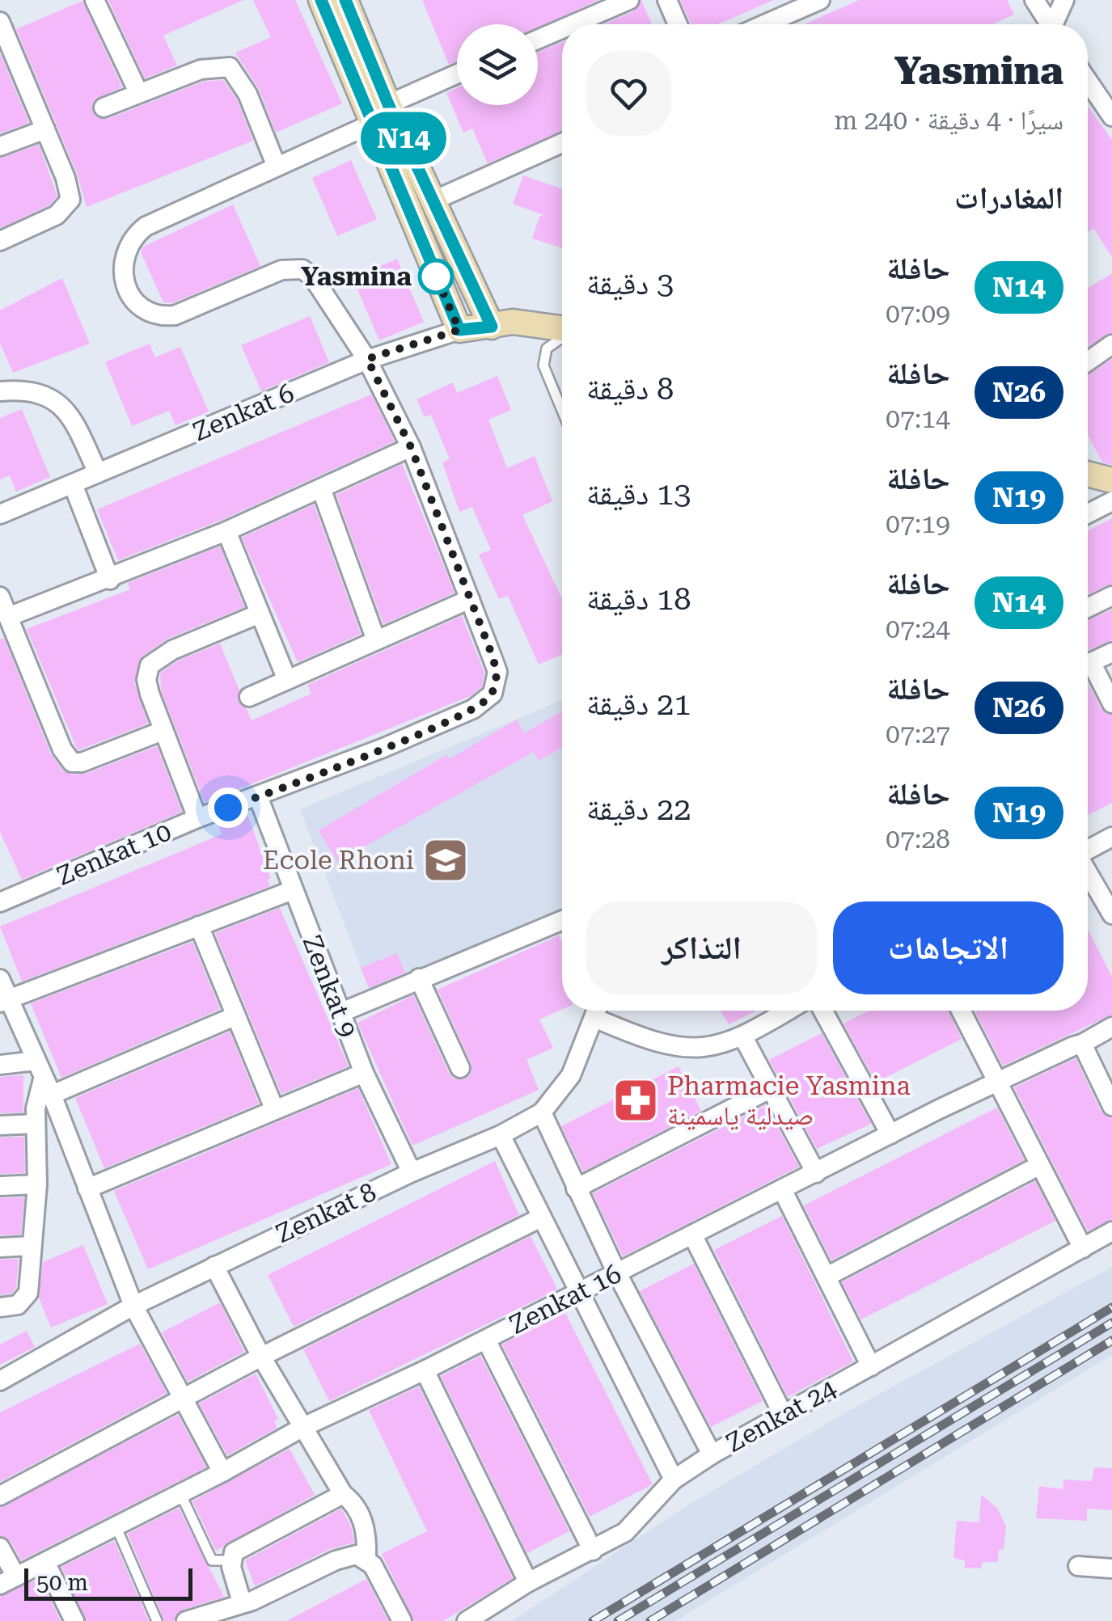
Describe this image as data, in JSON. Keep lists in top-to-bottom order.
{
  "streets": {
    "main road": ["Zenkat 6"],
    "street": [
      "Zenkat 10",
      "Zenkat 9",
      "Zenkat 8",
      "Zenkat 16",
      "Zenkat 24"
    ]
  },
  "crossings": [
    ["Zenkat 6", "Zenkat 10"],
    ["Zenkat 10", "Zenkat 9"],
    ["Zenkat 9", "Zenkat 8"]
  ],
  "places": {
    "other": ["Yasmina"],
    "school or university": ["Ecole Rhoni"],
    "pharmacy": ["Pharmacie Yasmina صيدلية ياسمينة"]
  },
  "lines": ["bus line N14"],
  "scale_bar": "50 m",
  "page": {
    "on_map": "N14",
    "heading": [
      ["Yasmina", "سيرًا · 4 دقيقة · 240 m"],
      "المغادرات"
    ],
    "list": [
      {
        "mark": "N14",
        "name": "حافلة",
        "note": "07:09",
        "value": "3 دقيقة"
      },
      {
        "mark": "N26",
        "name": "حافلة",
        "note": "07:14",
        "value": "8 دقيقة"
      },
      {
        "mark": "N19",
        "name": "حافلة",
        "note": "07:19",
        "value": "13 دقيقة"
      },
      {
        "mark": "N14",
        "name": "حافلة",
        "note": "07:24",
        "value": "18 دقيقة"
      },
      {
        "mark": "N26",
        "name": "حافلة",
        "note": "07:27",
        "value": "21 دقيقة"
      },
      {
        "mark": "N19",
        "name": "حافلة",
        "note": "07:28",
        "value": "22 دقيقة"
      }
    ],
    "buttons": ["الاتجاهات", "التذاكر"],
    "scale": "50 m"
  }
}
